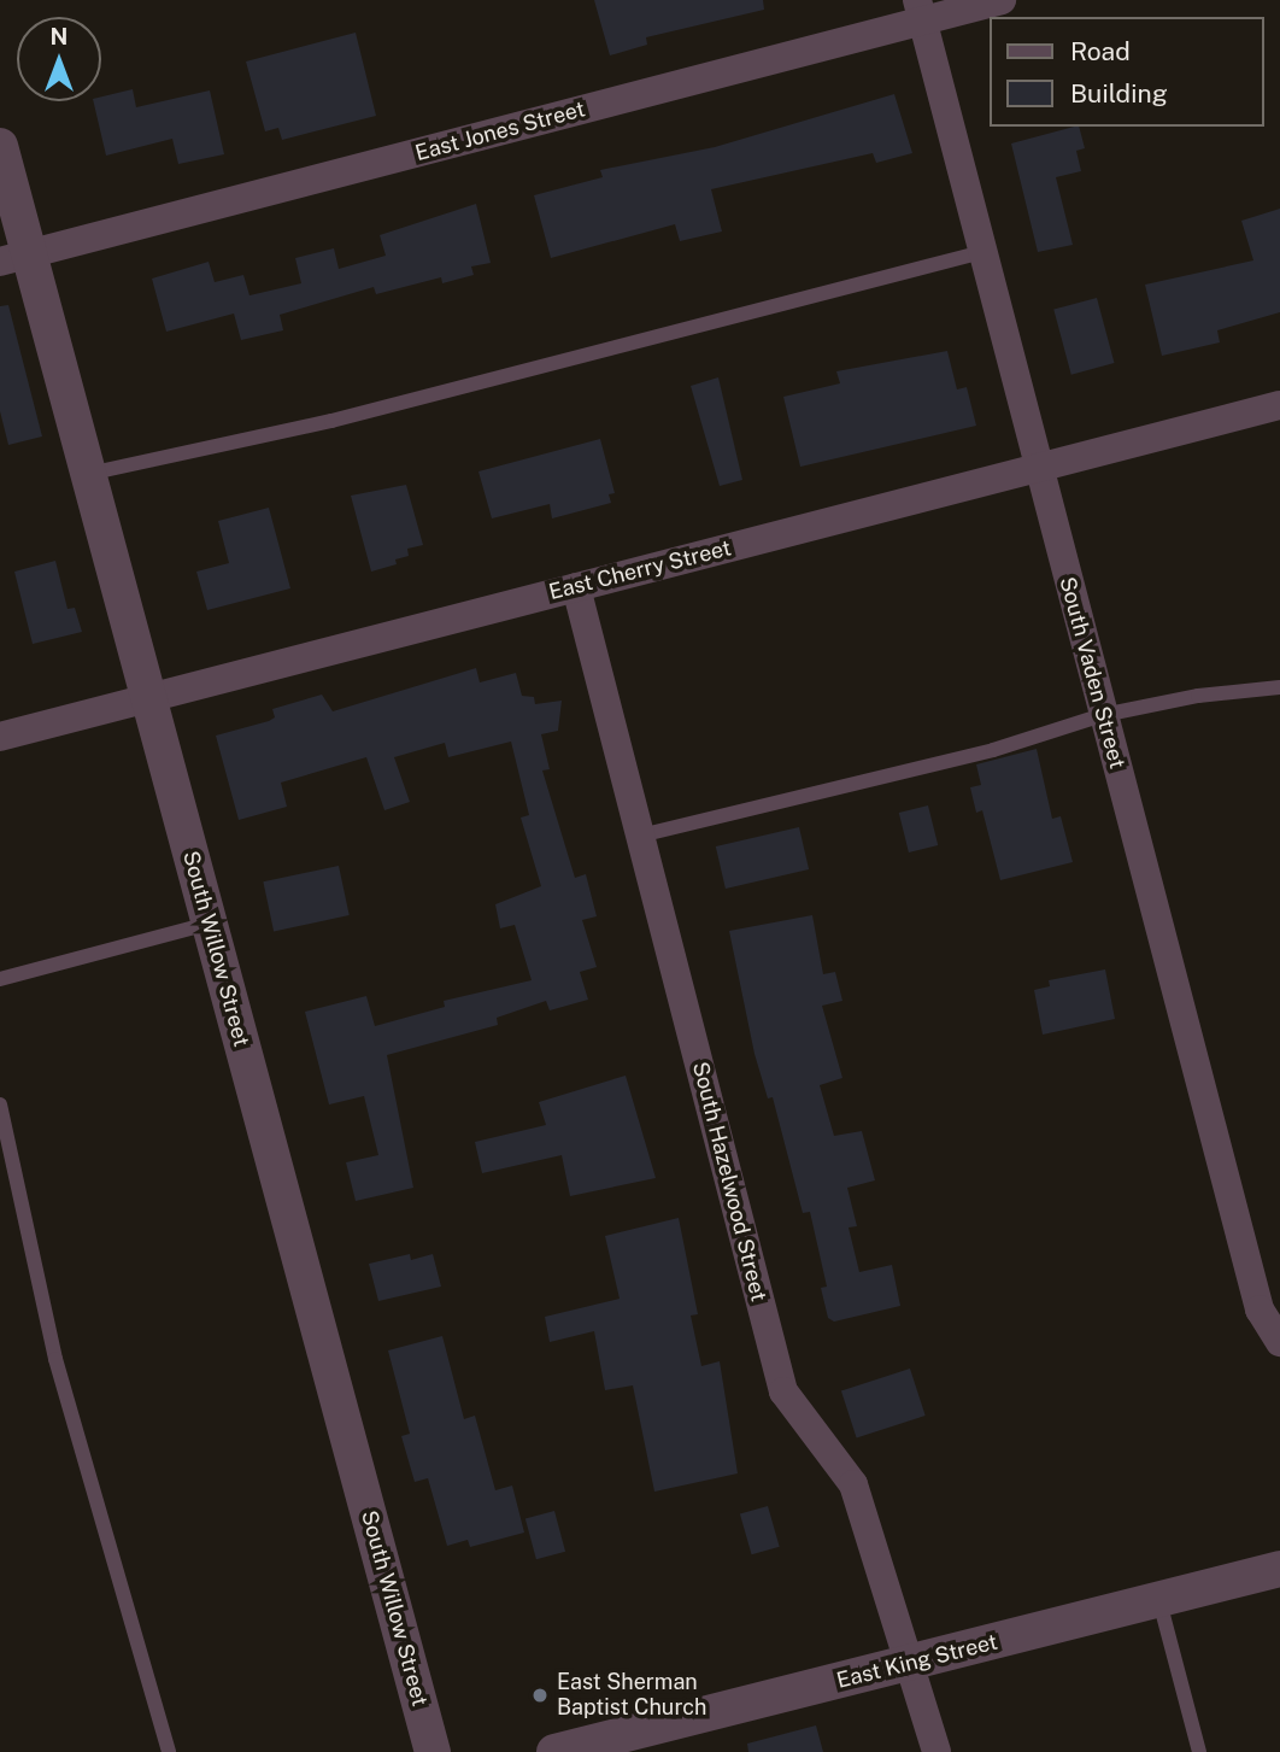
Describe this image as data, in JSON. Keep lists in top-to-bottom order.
{
  "streets": {
    "street": [
      "East Jones Street",
      "East Cherry Street",
      "South Vaden Street",
      "South Willow Street",
      "South Hazelwood Street",
      "East King Street"
    ]
  },
  "crossings": [
    ["East Jones Street", "South Vaden Street"],
    ["East Jones Street", "South Willow Street"],
    ["East Cherry Street", "South Vaden Street"],
    ["East Cherry Street", "South Willow Street"],
    ["East Cherry Street", "South Hazelwood Street"],
    ["South Hazelwood Street", "East King Street"]
  ],
  "places": ["East Sherman Baptist Church"],
  "legend": ["Road", "Building"],
  "north": "top"
}
